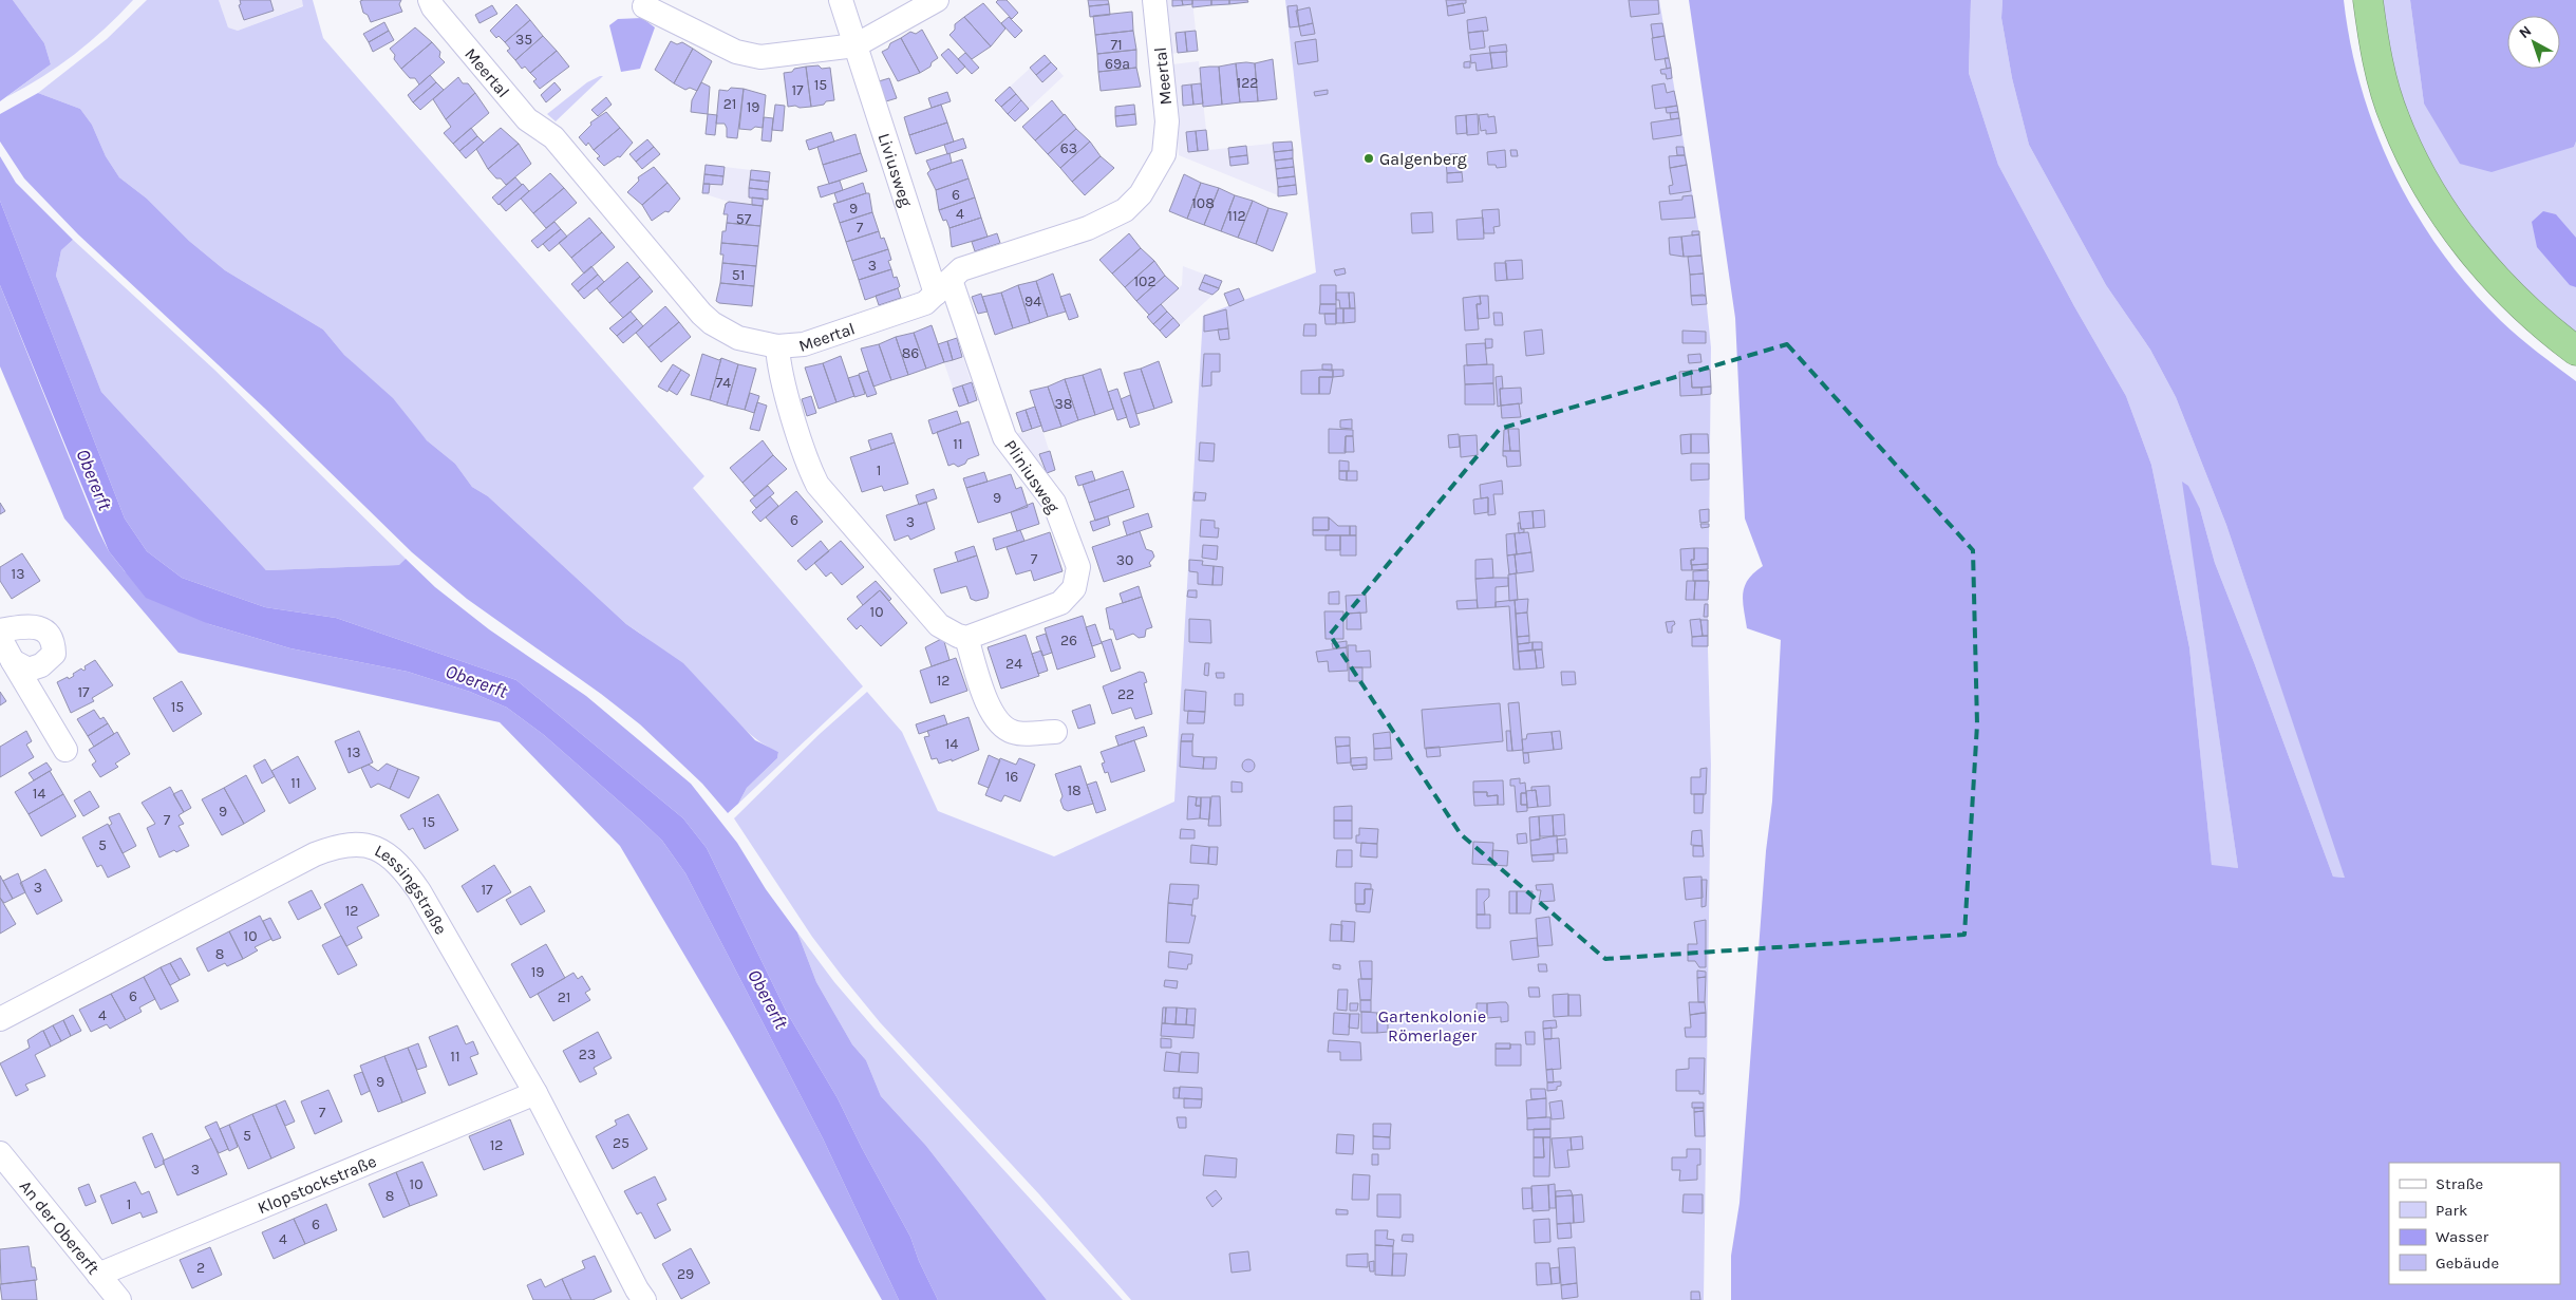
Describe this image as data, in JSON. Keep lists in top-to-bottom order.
{
  "streets": {
    "street": [
      "Meertal",
      "Liviusweg",
      "Pliniusweg",
      "Lessingstraße",
      "Klopstockstraße",
      "An der Obererft"
    ]
  },
  "crossings": [
    ["Meertal", "Liviusweg"],
    ["Meertal", "Pliniusweg"],
    ["Liviusweg", "Pliniusweg"],
    ["Lessingstraße", "Klopstockstraße"],
    ["Klopstockstraße", "An der Obererft"]
  ],
  "water": ["Obererft"],
  "parks": ["Gartenkolonie Römerlager"],
  "places": ["Galgenberg"],
  "house_numbers": [
    "35",
    "71",
    "69a",
    "122",
    "15",
    "17",
    "21",
    "19",
    "63",
    "6",
    "108",
    "9",
    "4",
    "112",
    "57",
    "7",
    "3",
    "51",
    "102",
    "94",
    "86",
    "74",
    "38",
    "11",
    "1",
    "9",
    "6",
    "3",
    "7",
    "30",
    "13",
    "10",
    "26",
    "24",
    "12",
    "17",
    "22",
    "15",
    "14",
    "13",
    "16",
    "11",
    "18",
    "14",
    "9",
    "7",
    "15",
    "5",
    "3",
    "17",
    "12",
    "10",
    "8",
    "19",
    "6",
    "21",
    "4",
    "23",
    "11",
    "9",
    "7",
    "5",
    "25",
    "12",
    "3",
    "10",
    "8",
    "1",
    "6",
    "4",
    "2",
    "29"
  ],
  "legend": [
    "Straße",
    "Park",
    "Wasser",
    "Gebäude"
  ],
  "north": "top left"
}
